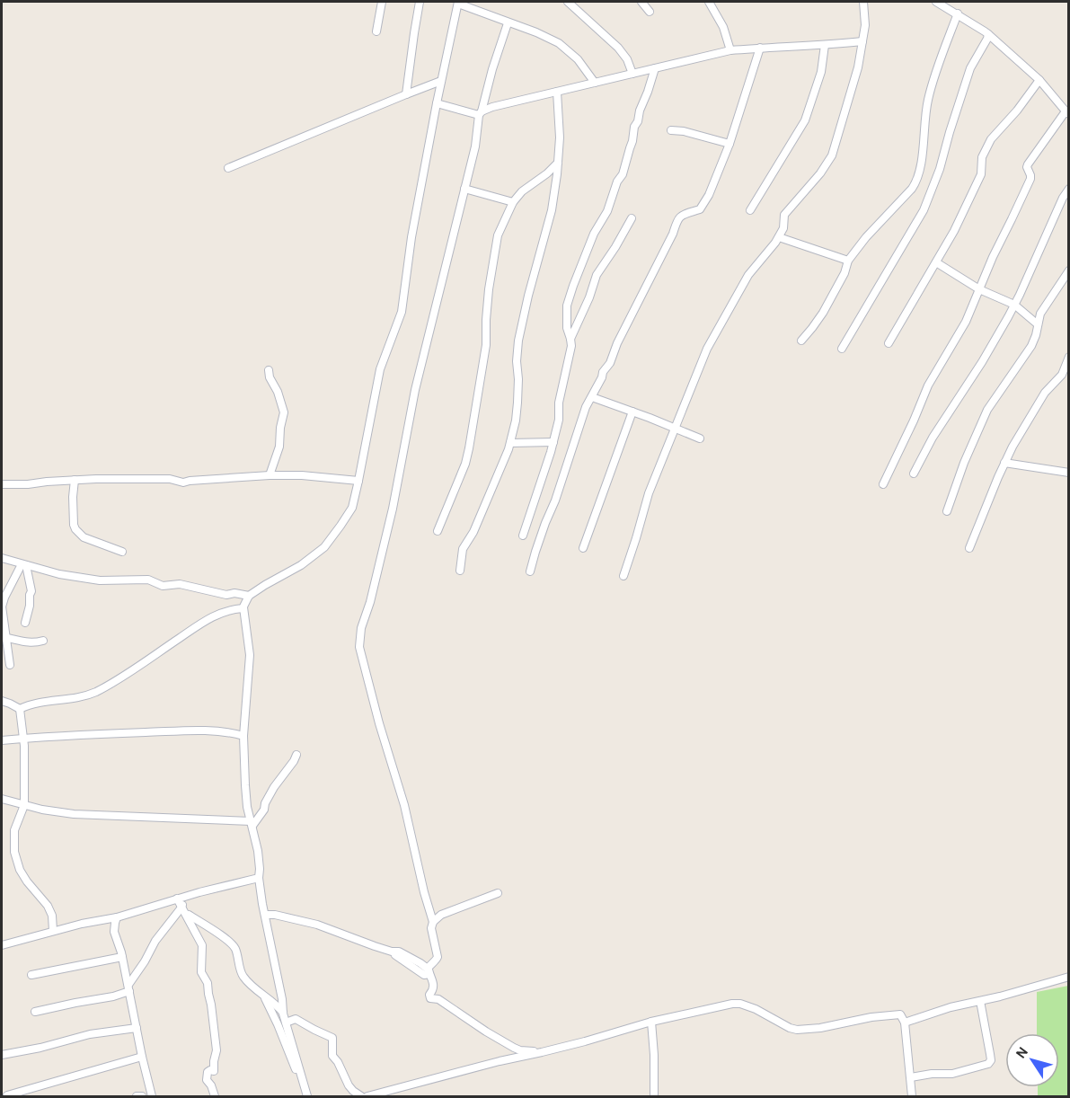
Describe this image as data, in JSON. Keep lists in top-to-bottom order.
{
  "north": "top left"
}
